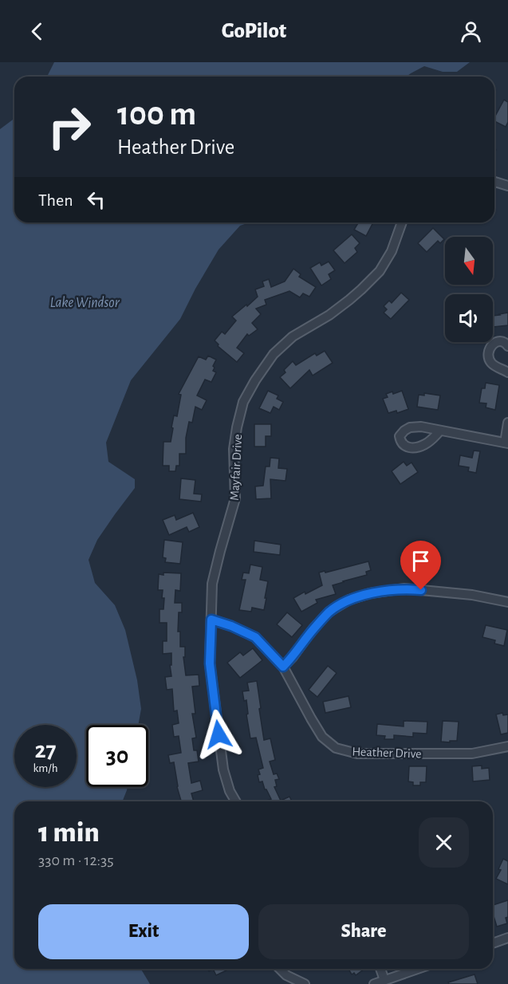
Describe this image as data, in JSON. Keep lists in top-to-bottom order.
{
  "streets": {
    "street": ["Mayfair Drive", "Heather Drive"]
  },
  "crossings": [
    ["Mayfair Drive", "Heather Drive"]
  ],
  "water": ["Lake Windsor"],
  "north": "bottom",
  "page": {
    "header": "GoPilot",
    "turn": ["100 m", "Heather Drive"],
    "then": "Then",
    "speed": "27 km/h",
    "limit": "30",
    "heading": ["1 min", "330 m · 12:35"],
    "buttons": ["Exit", "Share"]
  }
}
